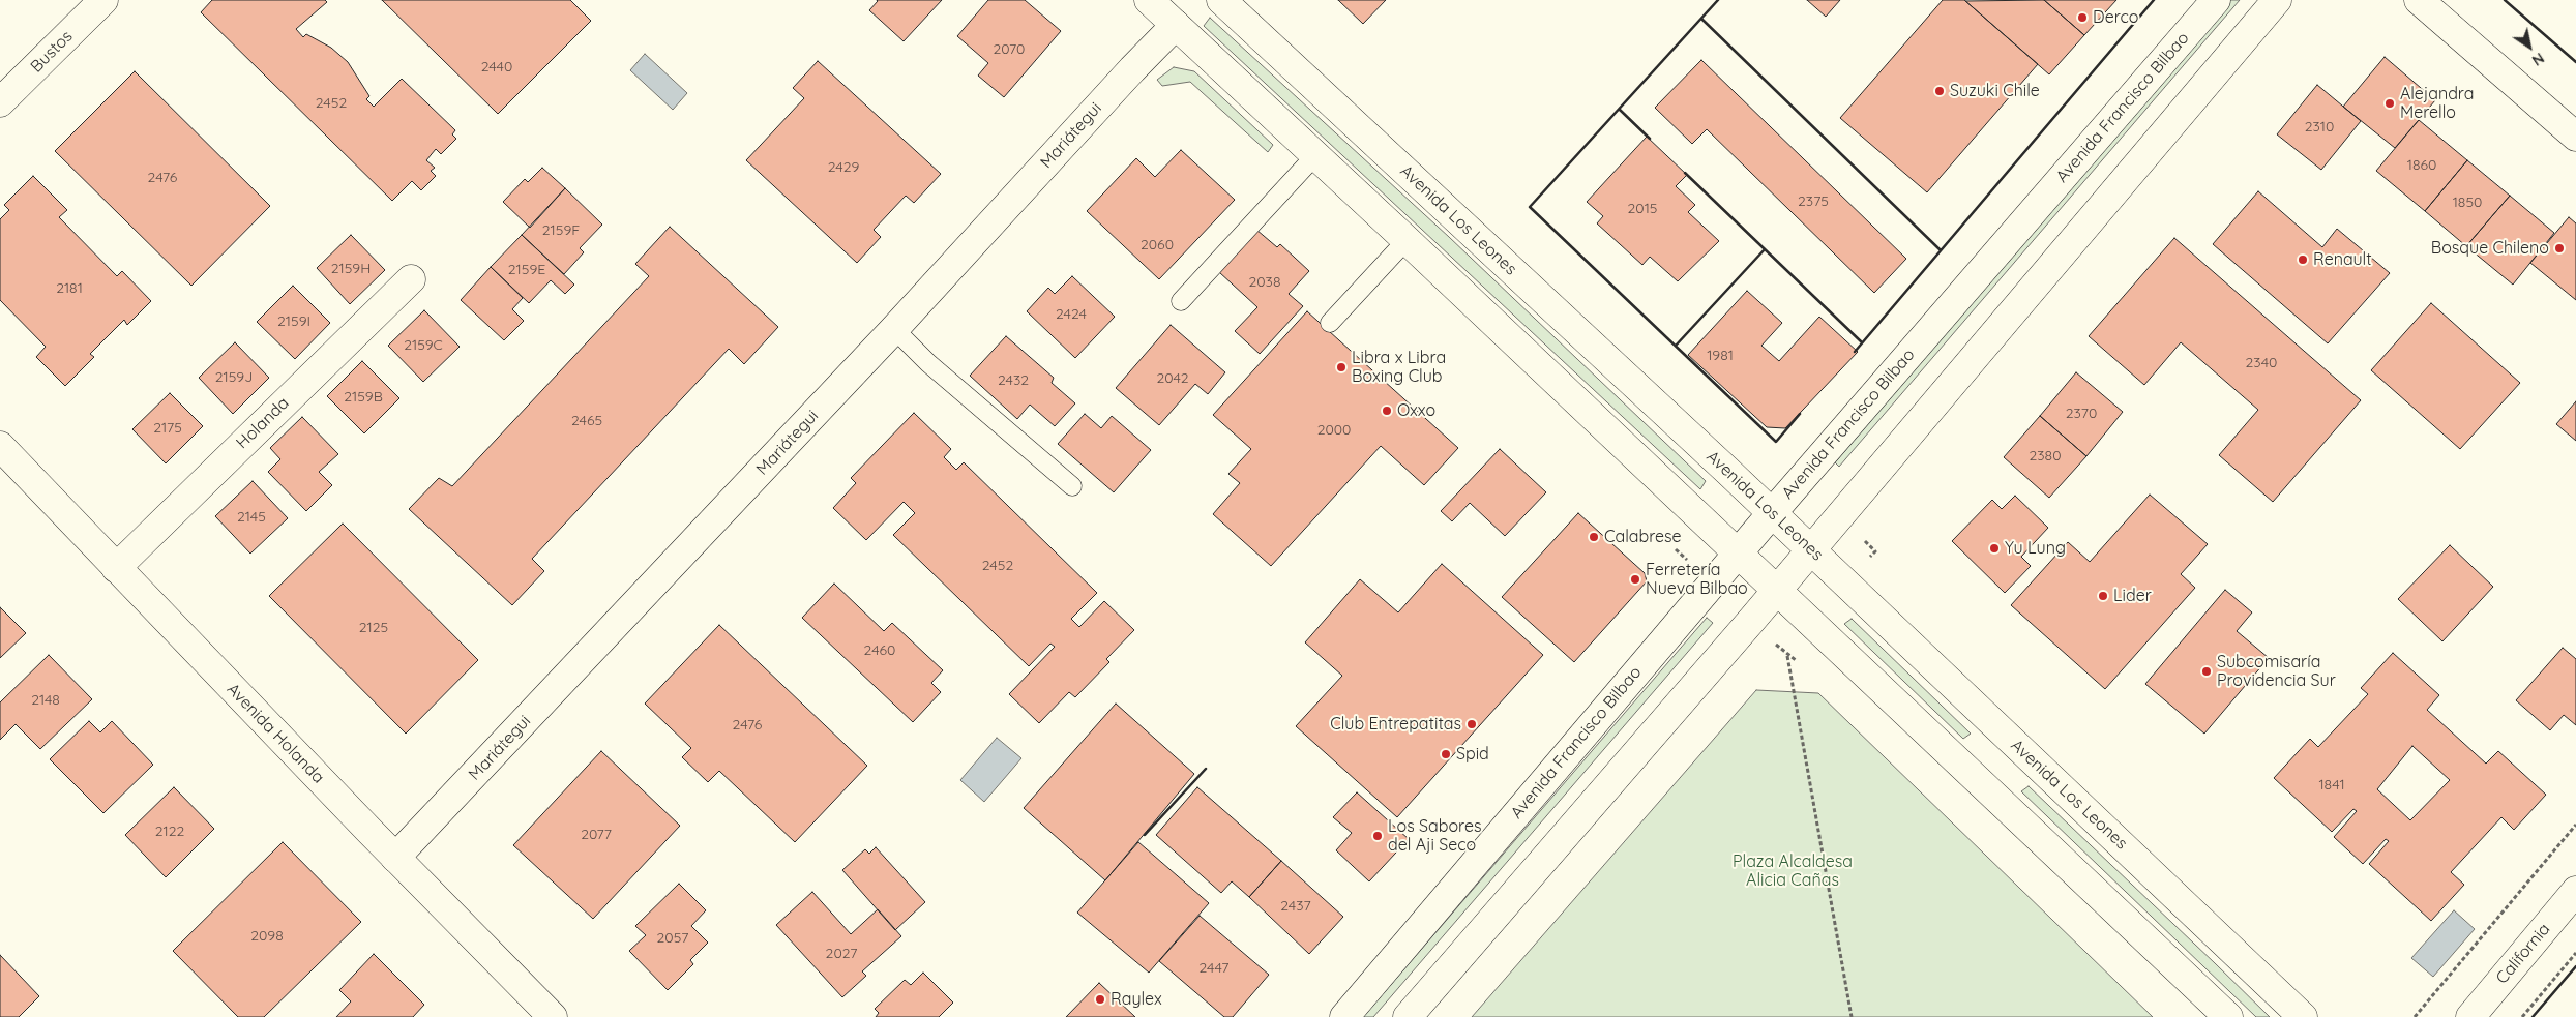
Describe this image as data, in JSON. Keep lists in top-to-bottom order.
{
  "streets": {
    "main road": [
      "Bustos",
      "Avenida Francisco Bilbao",
      "Mariátegui",
      "Avenida Los Leones",
      "Holanda",
      "Avenida Holanda",
      "California"
    ]
  },
  "crossings": [
    ["Avenida Francisco Bilbao", "Avenida Los Leones"],
    ["Mariátegui", "Avenida Holanda"],
    ["Holanda", "Avenida Holanda"]
  ],
  "parks": ["Plaza Alcaldesa Alicia Cañas"],
  "places": [
    "Derco",
    "Suzuki Chile",
    "Alejandra Merello",
    "Bosque Chileno",
    "Renault",
    "Libra x Libra Boxing Club",
    "Oxxo",
    "Calabrese",
    "Yu Lung",
    "Ferretería Nueva Bilbao",
    "Lider",
    "Subcomisaría Providencia Sur",
    "Club Entrepatitas",
    "Spid",
    "Los Sabores del Aji Seco",
    "Raylex"
  ],
  "house_numbers": [
    "2070",
    "2440",
    "2452",
    "2310",
    "1860",
    "2429",
    "2476",
    "2375",
    "1850",
    "2015",
    "2159F",
    "2060",
    "2159H",
    "2159E",
    "2038",
    "2181",
    "2424",
    "2159I",
    "2159C",
    "1981",
    "2340",
    "2159J",
    "2042",
    "2432",
    "2159B",
    "2370",
    "2465",
    "2175",
    "2000",
    "2380",
    "2145",
    "2452",
    "2125",
    "2460",
    "2148",
    "2476",
    "1841",
    "2122",
    "2077",
    "2437",
    "2098",
    "2057",
    "2027",
    "2447"
  ],
  "north": "bottom right"
}
